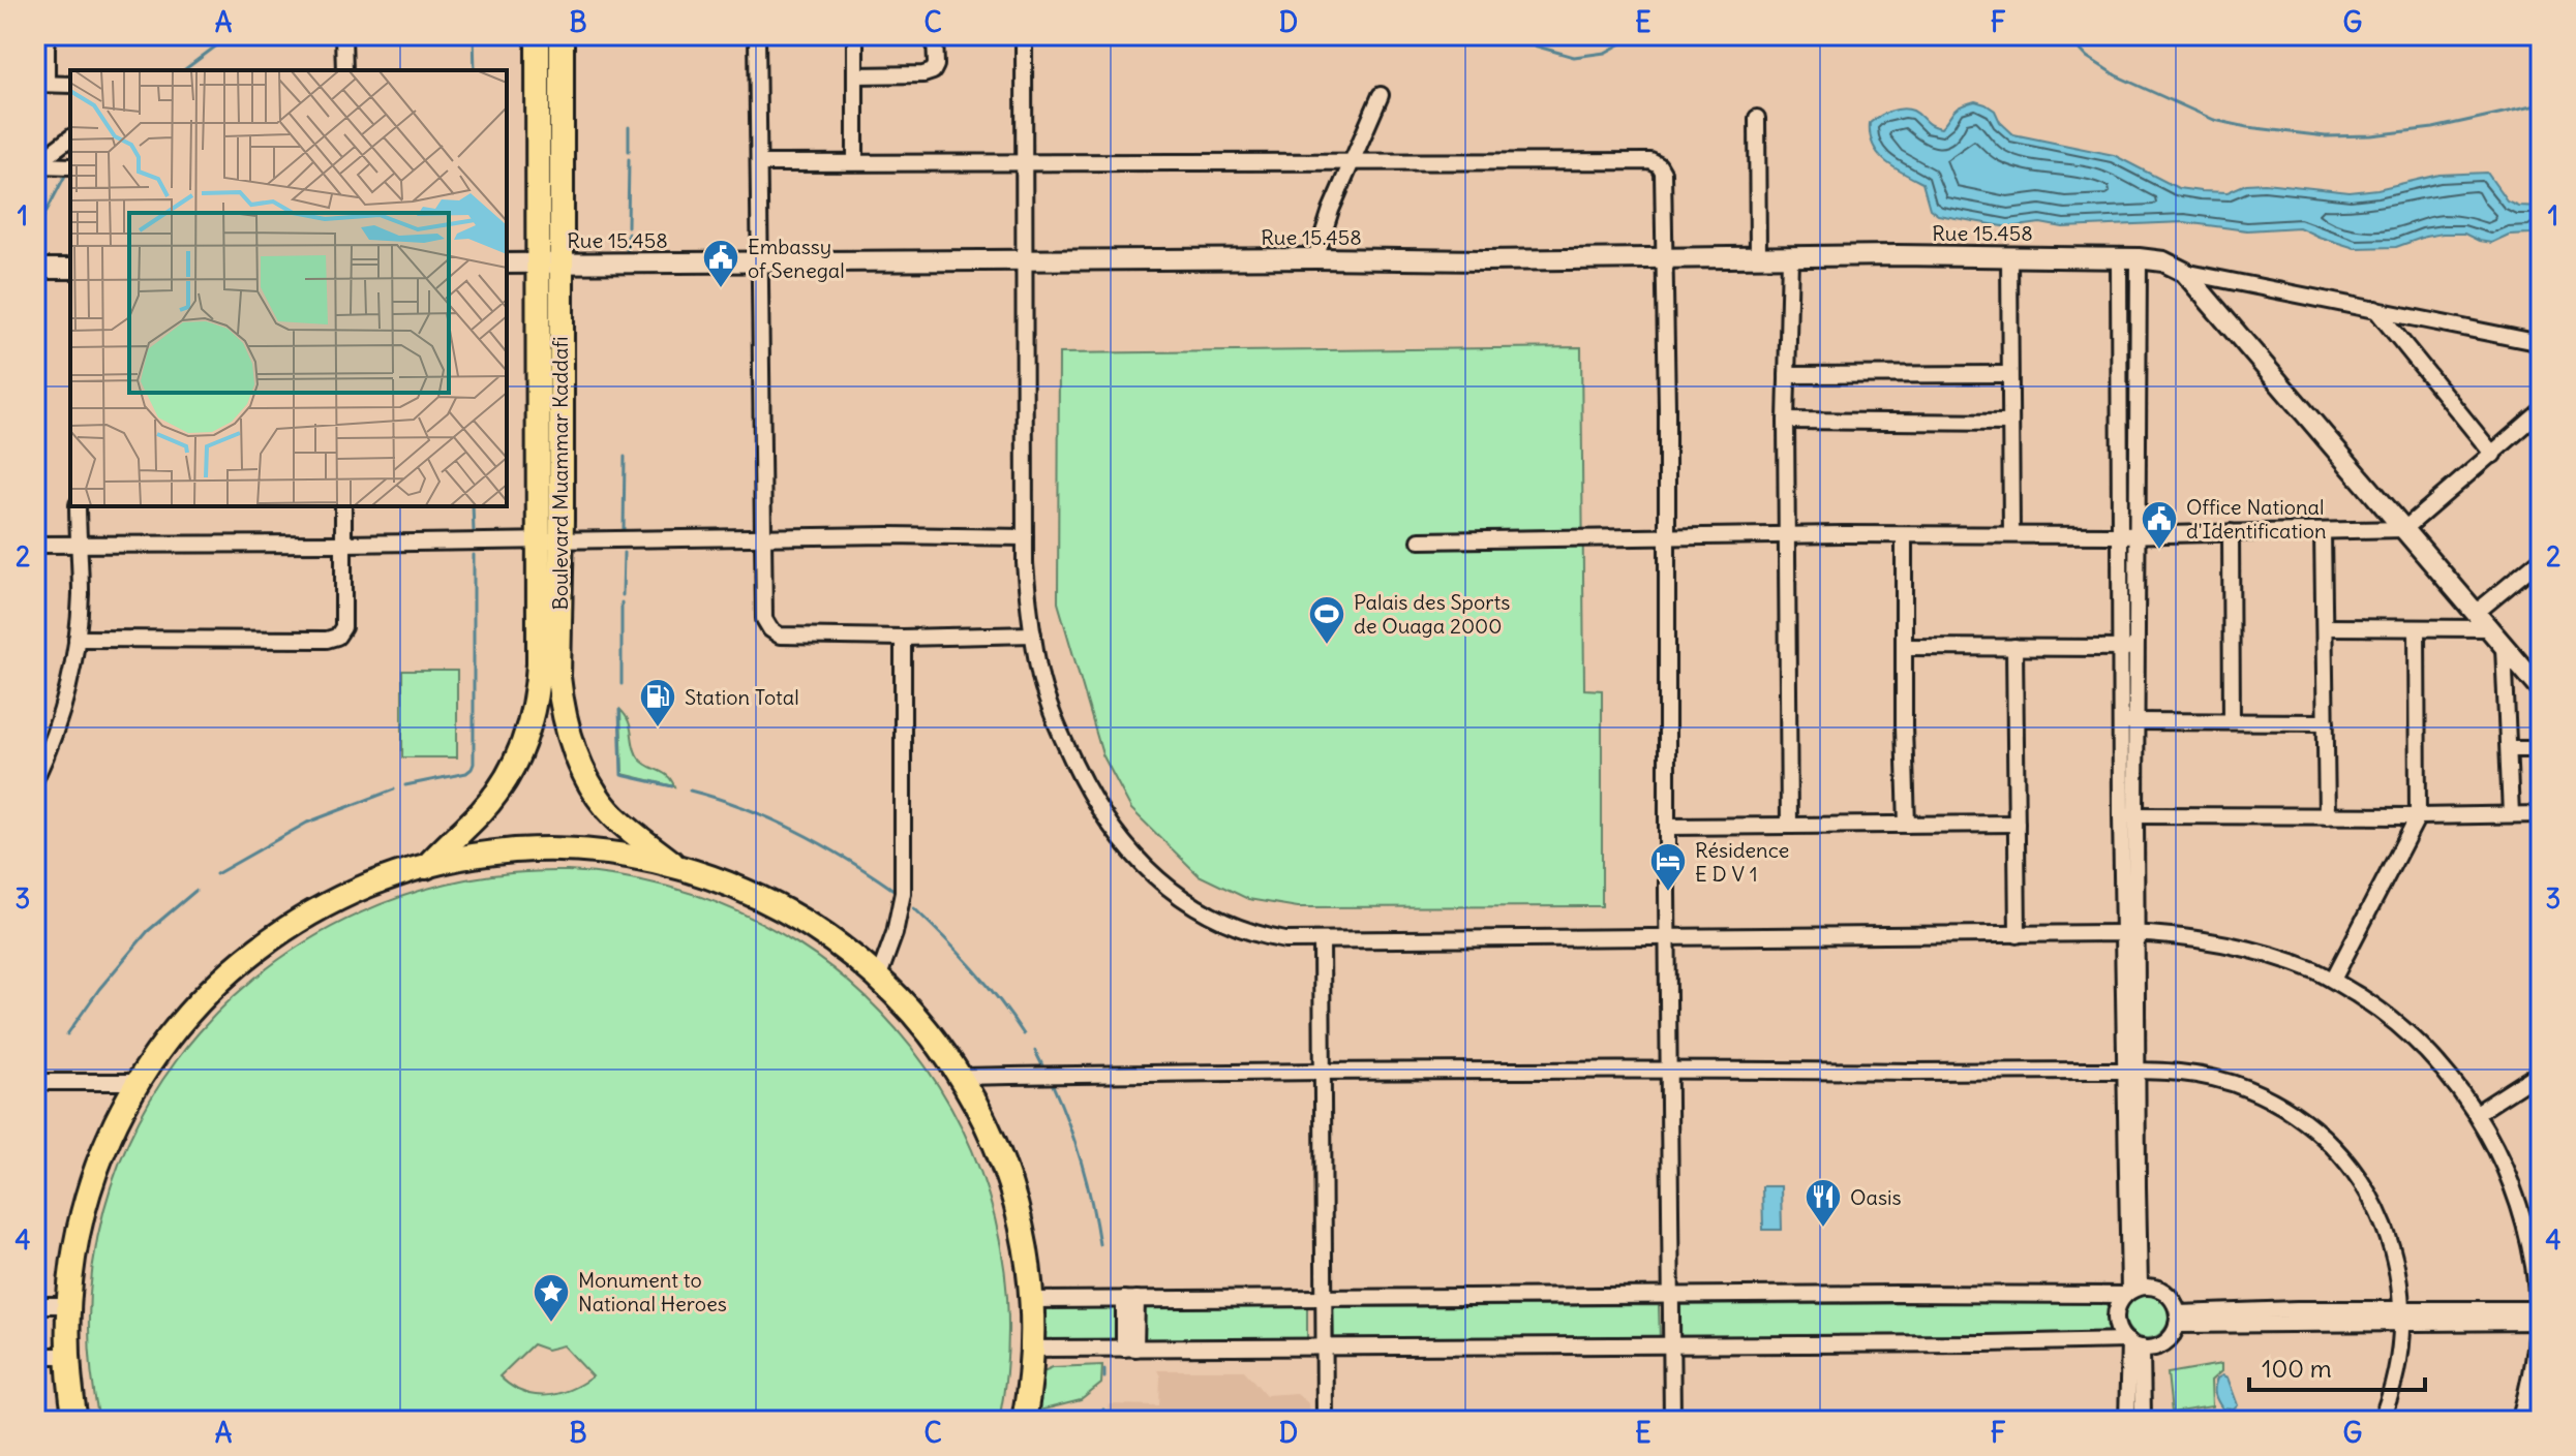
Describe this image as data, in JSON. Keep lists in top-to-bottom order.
{
  "streets": {
    "main road": ["Rue 15.458", "Boulevard Muammar Kaddafi"]
  },
  "crossings": [
    ["Rue 15.458", "Boulevard Muammar Kaddafi"]
  ],
  "places": {
    "public building": ["Embassy of Senegal", "Office National d'Identification"],
    "sports": ["Palais des Sports de Ouaga 2000"],
    "fuel station": ["Station Total"],
    "hotel": ["Résidence E D V 1"],
    "restaurant": ["Oasis"],
    "place": ["Monument to National Heroes"]
  },
  "scale_bar": "100 m",
  "grid": {
    "columns": [
      "A",
      "B",
      "C",
      "D",
      "E",
      "F",
      "G"
    ],
    "rows": [
      "1",
      "2",
      "3",
      "4"
    ]
  }
}
